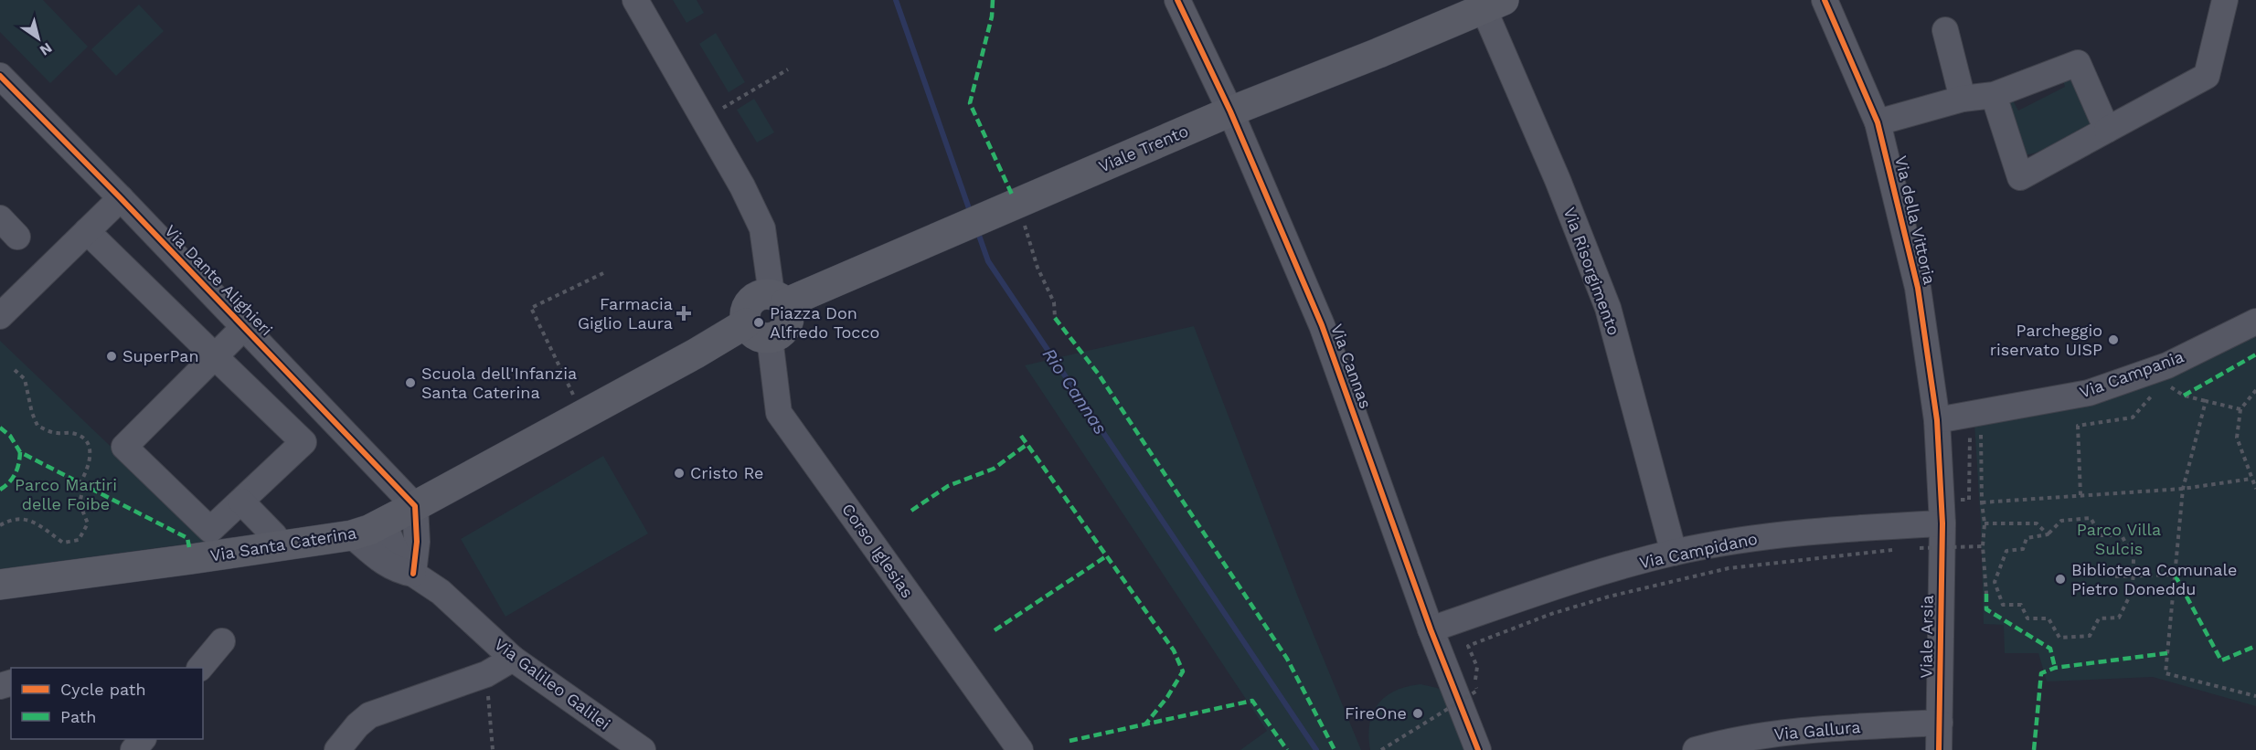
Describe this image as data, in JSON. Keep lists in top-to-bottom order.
{
  "streets": {
    "main road": ["Viale Trento", "Via Santa Caterina"],
    "street": [
      "Via della Vittoria",
      "Via Risorgimento",
      "Via Dante Alighieri",
      "Via Cannas",
      "Via Campania",
      "Corso Iglesias",
      "Via Campidano",
      "Viale Arsia",
      "Via Galileo Galilei",
      "Via Gallura"
    ]
  },
  "crossings": [
    ["Viale Trento", "Via Risorgimento"],
    ["Viale Trento", "Via Cannas"],
    ["Via della Vittoria", "Via Campania"],
    ["Via della Vittoria", "Via Campidano"],
    ["Via della Vittoria", "Viale Arsia"],
    ["Via Risorgimento", "Via Campidano"],
    ["Via Dante Alighieri", "Via Santa Caterina"],
    ["Via Cannas", "Via Campidano"],
    ["Via Santa Caterina", "Corso Iglesias"],
    ["Via Santa Caterina", "Via Galileo Galilei"],
    ["Via Campidano", "Viale Arsia"],
    ["Viale Arsia", "Via Gallura"]
  ],
  "water": ["Rio Cannas"],
  "parks": ["Parco Martiri delle Foibe", "Parco Villa Sulcis"],
  "places": {
    "health": ["Farmacia Giglio Laura"],
    "other": [
      "Piazza Don Alfredo Tocco",
      "Parcheggio riservato UISP",
      "SuperPan",
      "Scuola dell'Infanzia Santa Caterina",
      "Cristo Re",
      "Biblioteca Comunale Pietro Doneddu",
      "FireOne"
    ]
  },
  "legend": ["Cycle path", "Path"],
  "north": "bottom right"
}
